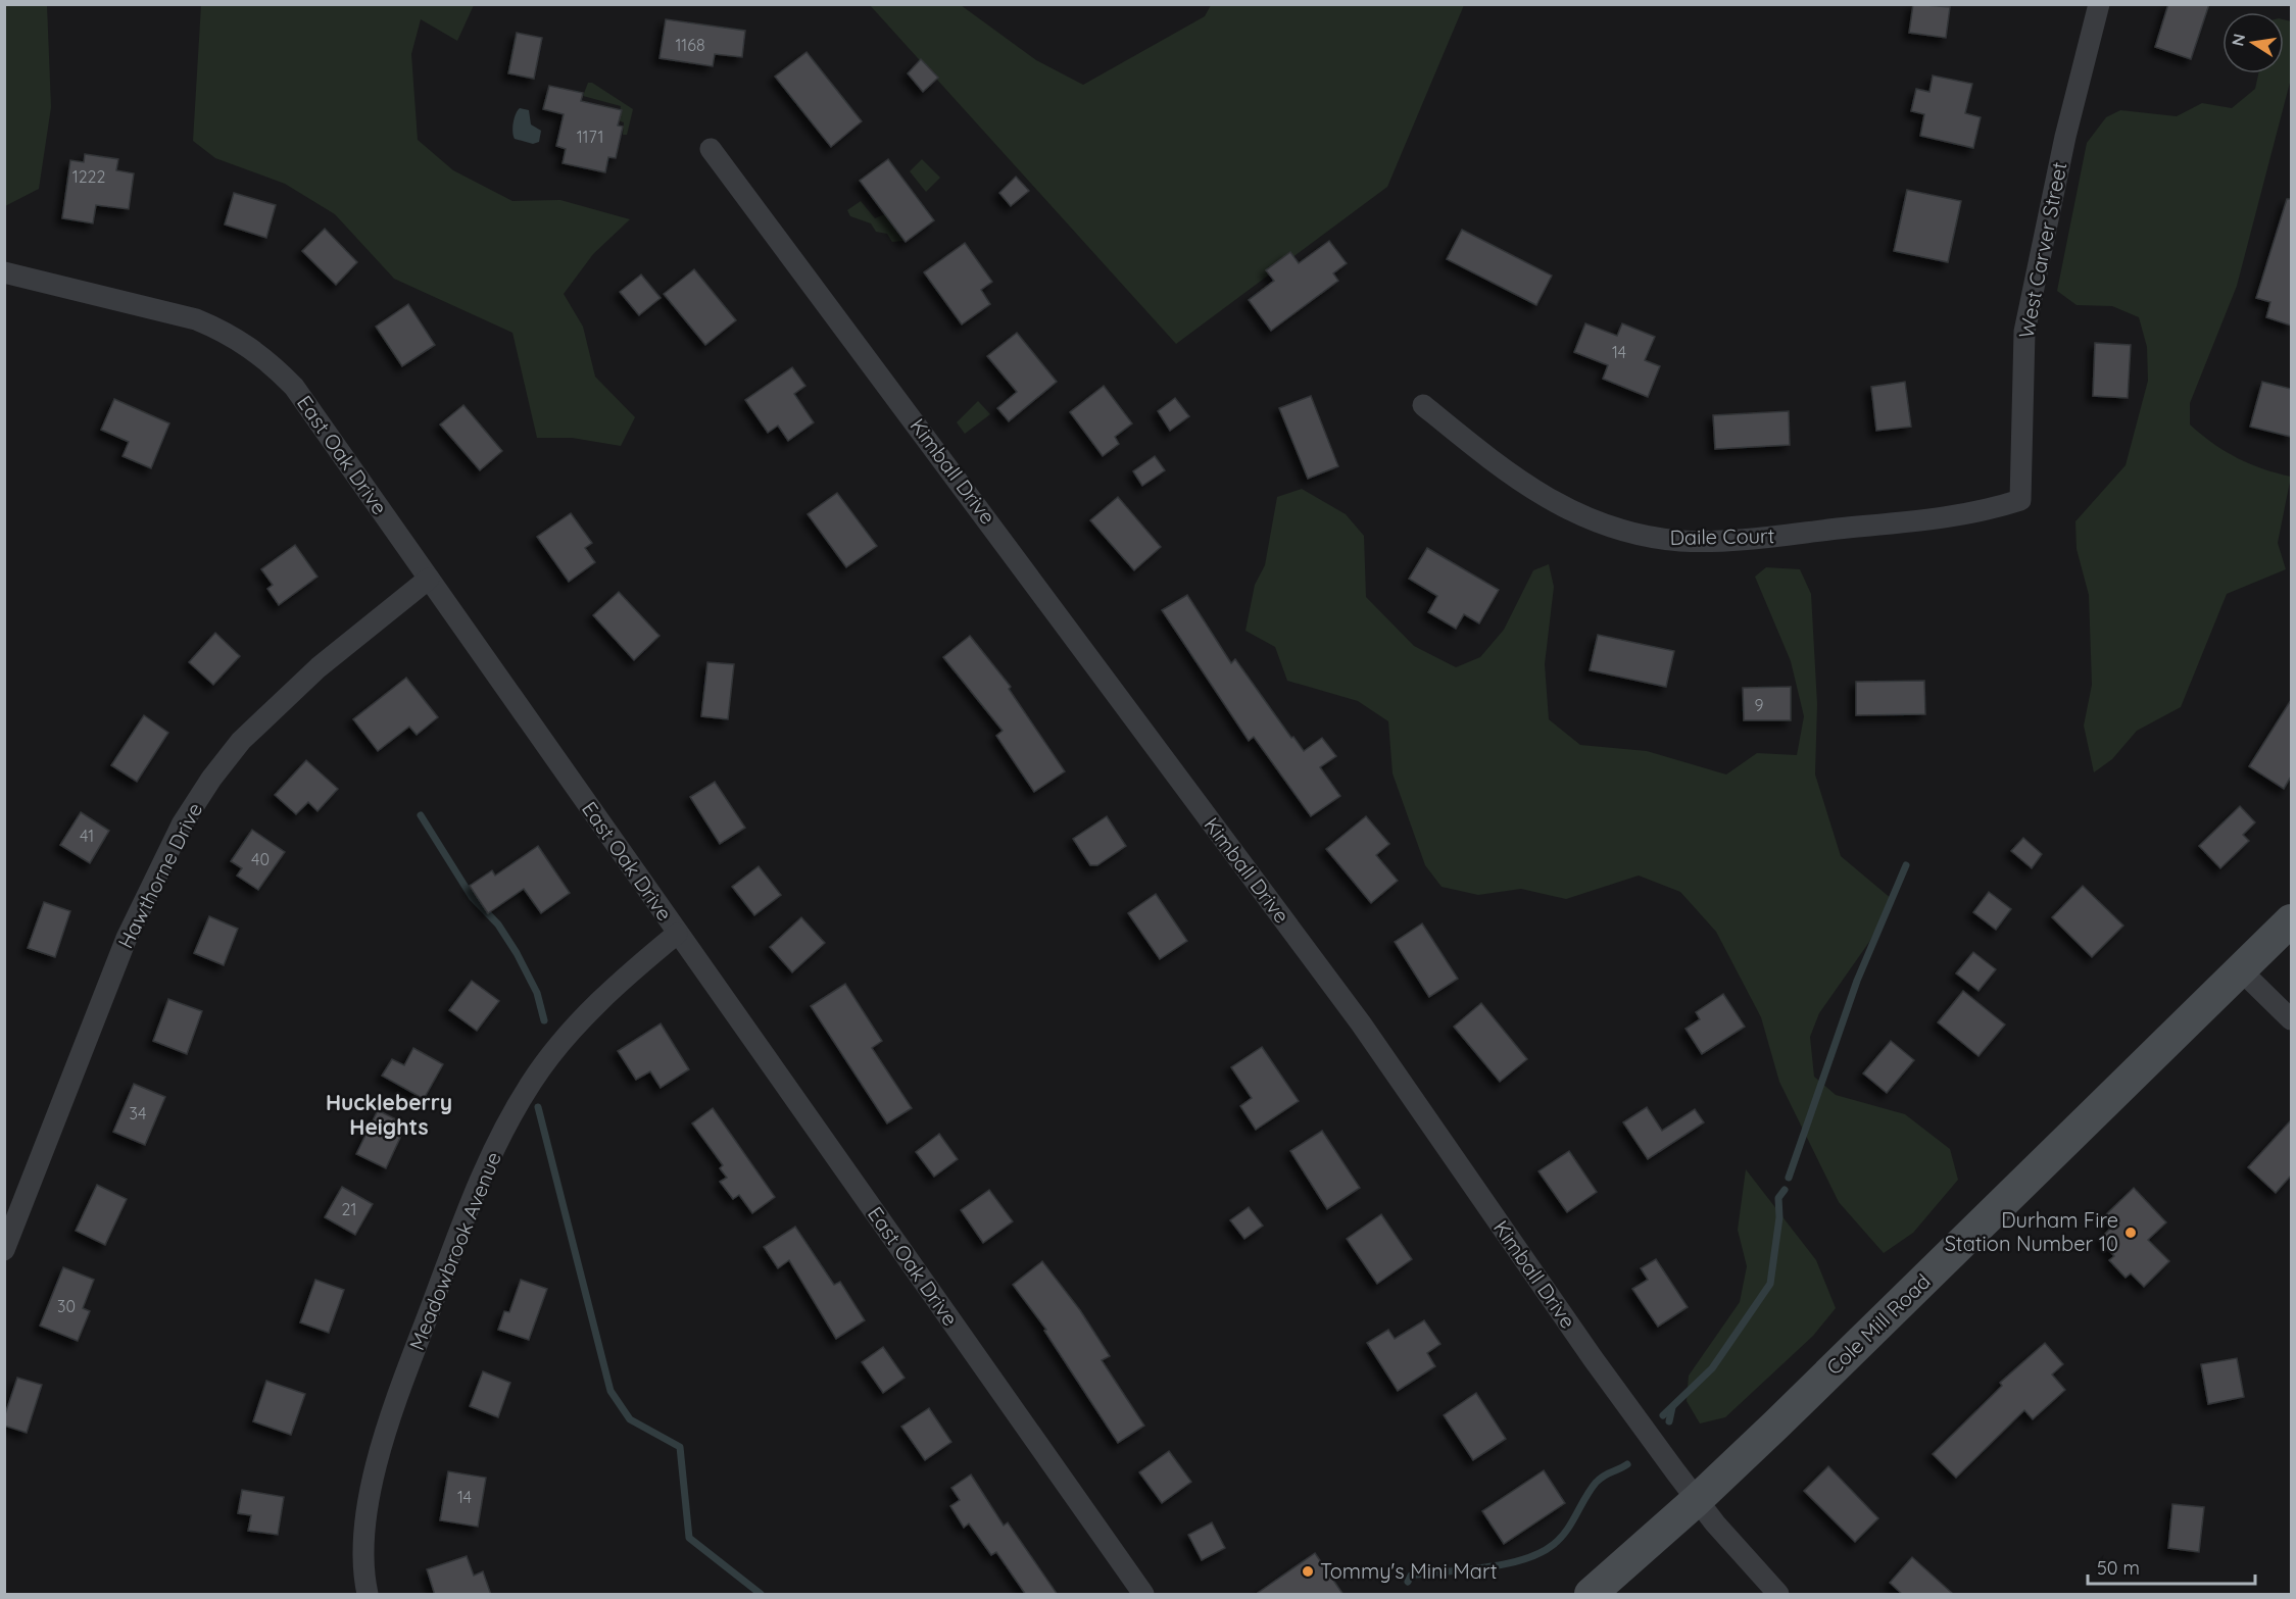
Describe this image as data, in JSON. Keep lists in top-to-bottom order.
{
  "streets": {
    "street": [
      "West Carver Street",
      "East Oak Drive",
      "Kimball Drive",
      "Daile Court",
      "Hawthorne Drive",
      "Meadowbrook Avenue",
      "Cole Mill Road"
    ]
  },
  "crossings": [
    ["West Carver Street", "Daile Court"],
    ["East Oak Drive", "Hawthorne Drive"],
    ["East Oak Drive", "Meadowbrook Avenue"],
    ["Kimball Drive", "Cole Mill Road"]
  ],
  "districts": ["Huckleberry Heights"],
  "places": ["Durham Fire Station Number 10", "Tommy's Mini Mart"],
  "house_numbers": [
    "1168",
    "1171",
    "1222",
    "14",
    "9",
    "41",
    "40",
    "34",
    "21",
    "30",
    "14"
  ],
  "scale_bar": "50 m",
  "north": "left"
}
